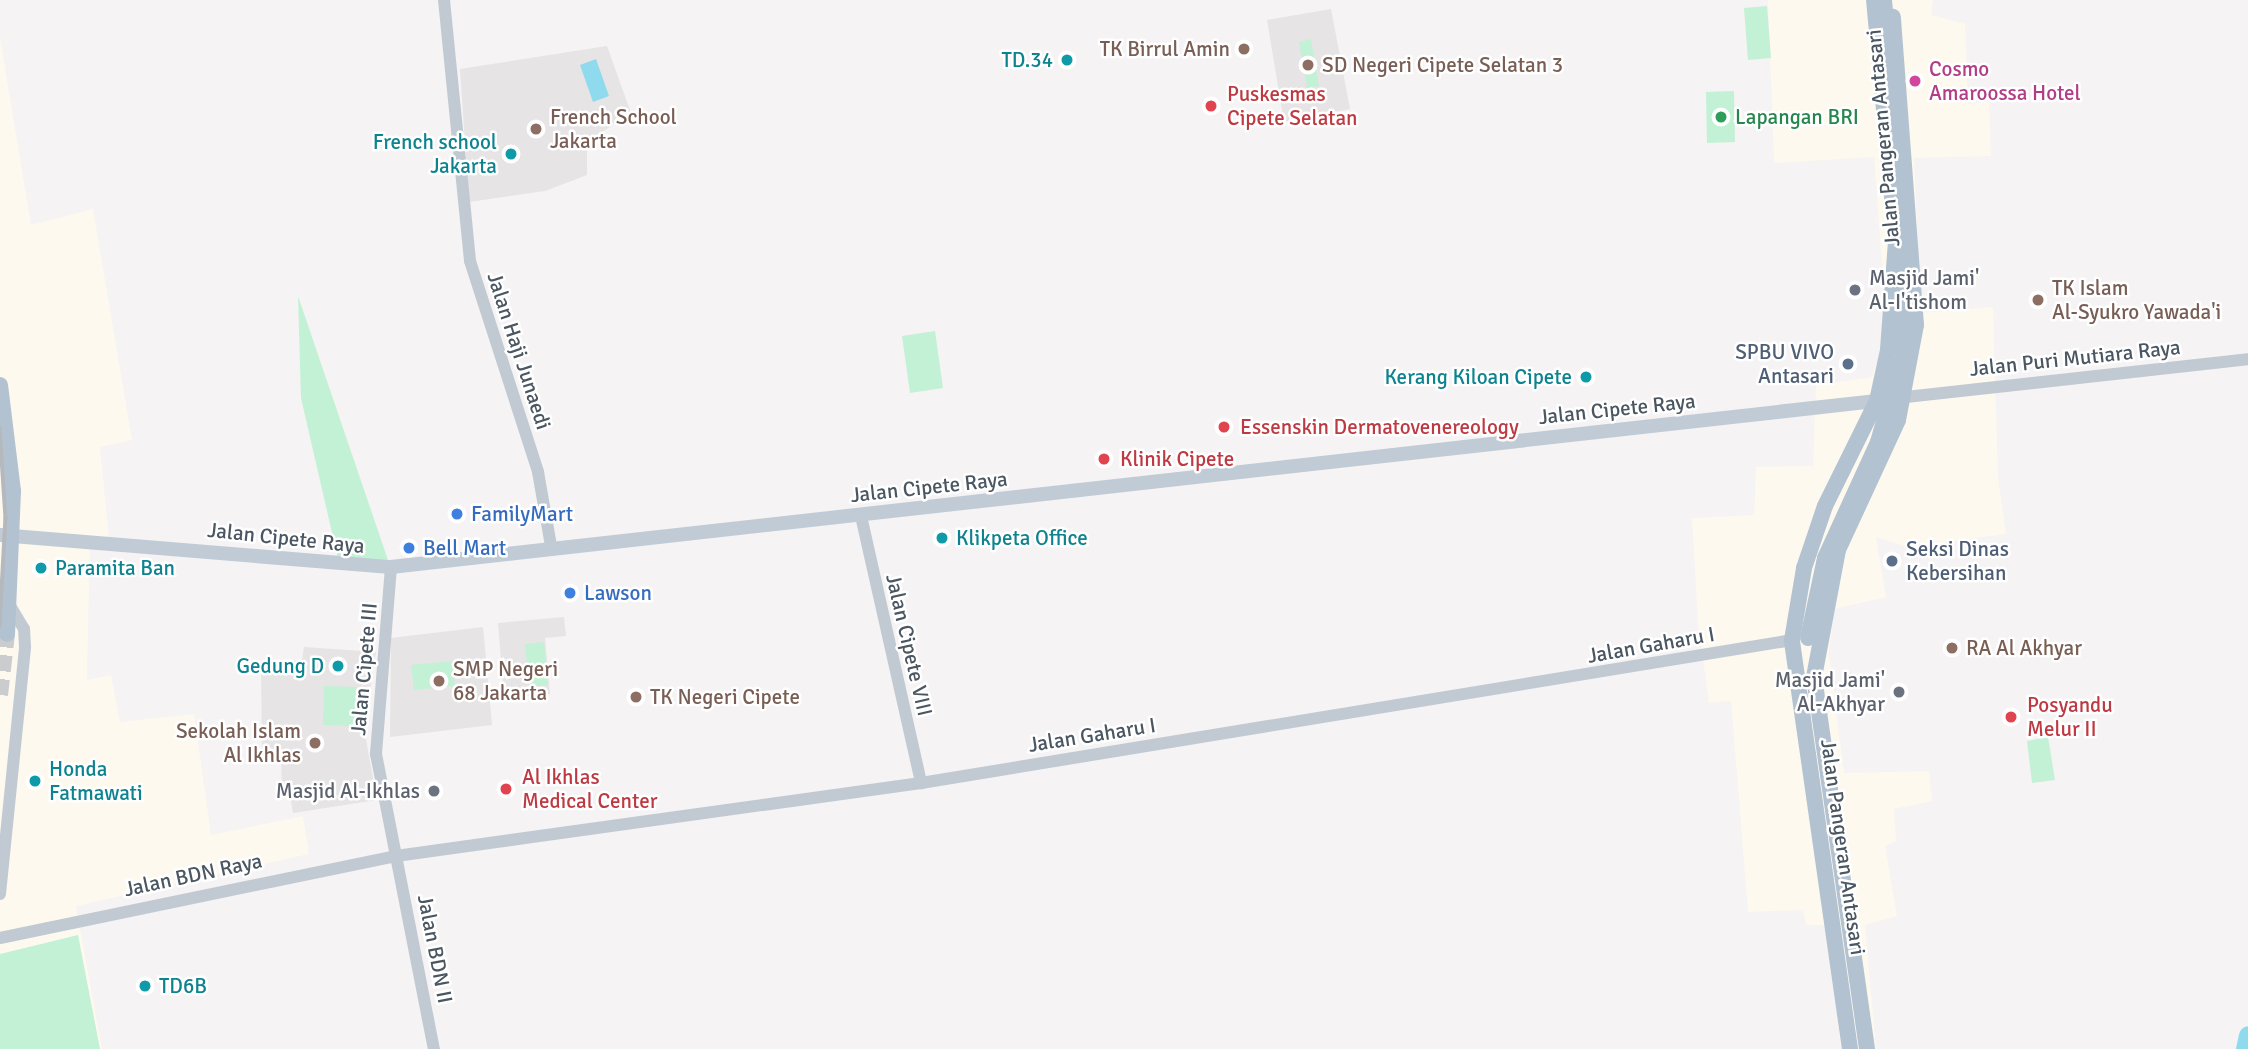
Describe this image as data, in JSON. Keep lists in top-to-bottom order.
{
  "streets": {
    "main road": ["Jalan Pangeran Antasari", "Jalan Cipete Raya"],
    "street": [
      "Jalan Haji Junaedi",
      "Jalan Puri Mutiara Raya",
      "Jalan Cipete VIII",
      "Jalan Gaharu I",
      "Jalan Cipete III",
      "Jalan BDN Raya",
      "Jalan BDN II"
    ]
  },
  "crossings": [
    ["Jalan Pangeran Antasari", "Jalan Puri Mutiara Raya"],
    ["Jalan Pangeran Antasari", "Jalan Cipete Raya"],
    ["Jalan Pangeran Antasari", "Jalan Gaharu I"],
    ["Jalan Haji Junaedi", "Jalan Cipete Raya"],
    ["Jalan Puri Mutiara Raya", "Jalan Cipete Raya"],
    ["Jalan Cipete Raya", "Jalan Cipete VIII"],
    ["Jalan Cipete Raya", "Jalan Cipete III"],
    ["Jalan Cipete VIII", "Jalan Gaharu I"],
    ["Jalan Gaharu I", "Jalan Cipete III"],
    ["Jalan Gaharu I", "Jalan BDN Raya"],
    ["Jalan Gaharu I", "Jalan BDN II"],
    ["Jalan Cipete III", "Jalan BDN Raya"],
    ["Jalan Cipete III", "Jalan BDN II"],
    ["Jalan BDN Raya", "Jalan BDN II"]
  ],
  "places": [
    "TK Birrul Amin",
    "TD.34",
    "SD Negeri Cipete Selatan 3",
    "Cosmo Amaroossa Hotel",
    "Puskesmas Cipete Selatan",
    "Lapangan BRI",
    "French School Jakarta",
    "French school Jakarta",
    "Masjid Jami' Al-I'tishom",
    "TK Islam Al-Syukro Yawada'i",
    "SPBU VIVO Antasari",
    "Kerang Kiloan Cipete",
    "Essenskin Dermatovenereology",
    "Klinik Cipete",
    "FamilyMart",
    "Klikpeta Office",
    "Bell Mart",
    "Seksi Dinas Kebersihan",
    "Paramita Ban",
    "Lawson",
    "RA Al Akhyar",
    "Gedung D",
    "SMP Negeri 68 Jakarta",
    "Masjid Jami' Al-Akhyar",
    "TK Negeri Cipete",
    "Posyandu Melur II",
    "Sekolah Islam Al Ikhlas",
    "Honda Fatmawati",
    "Al Ikhlas Medical Center",
    "Masjid Al-Ikhlas",
    "TD6B"
  ]
}
